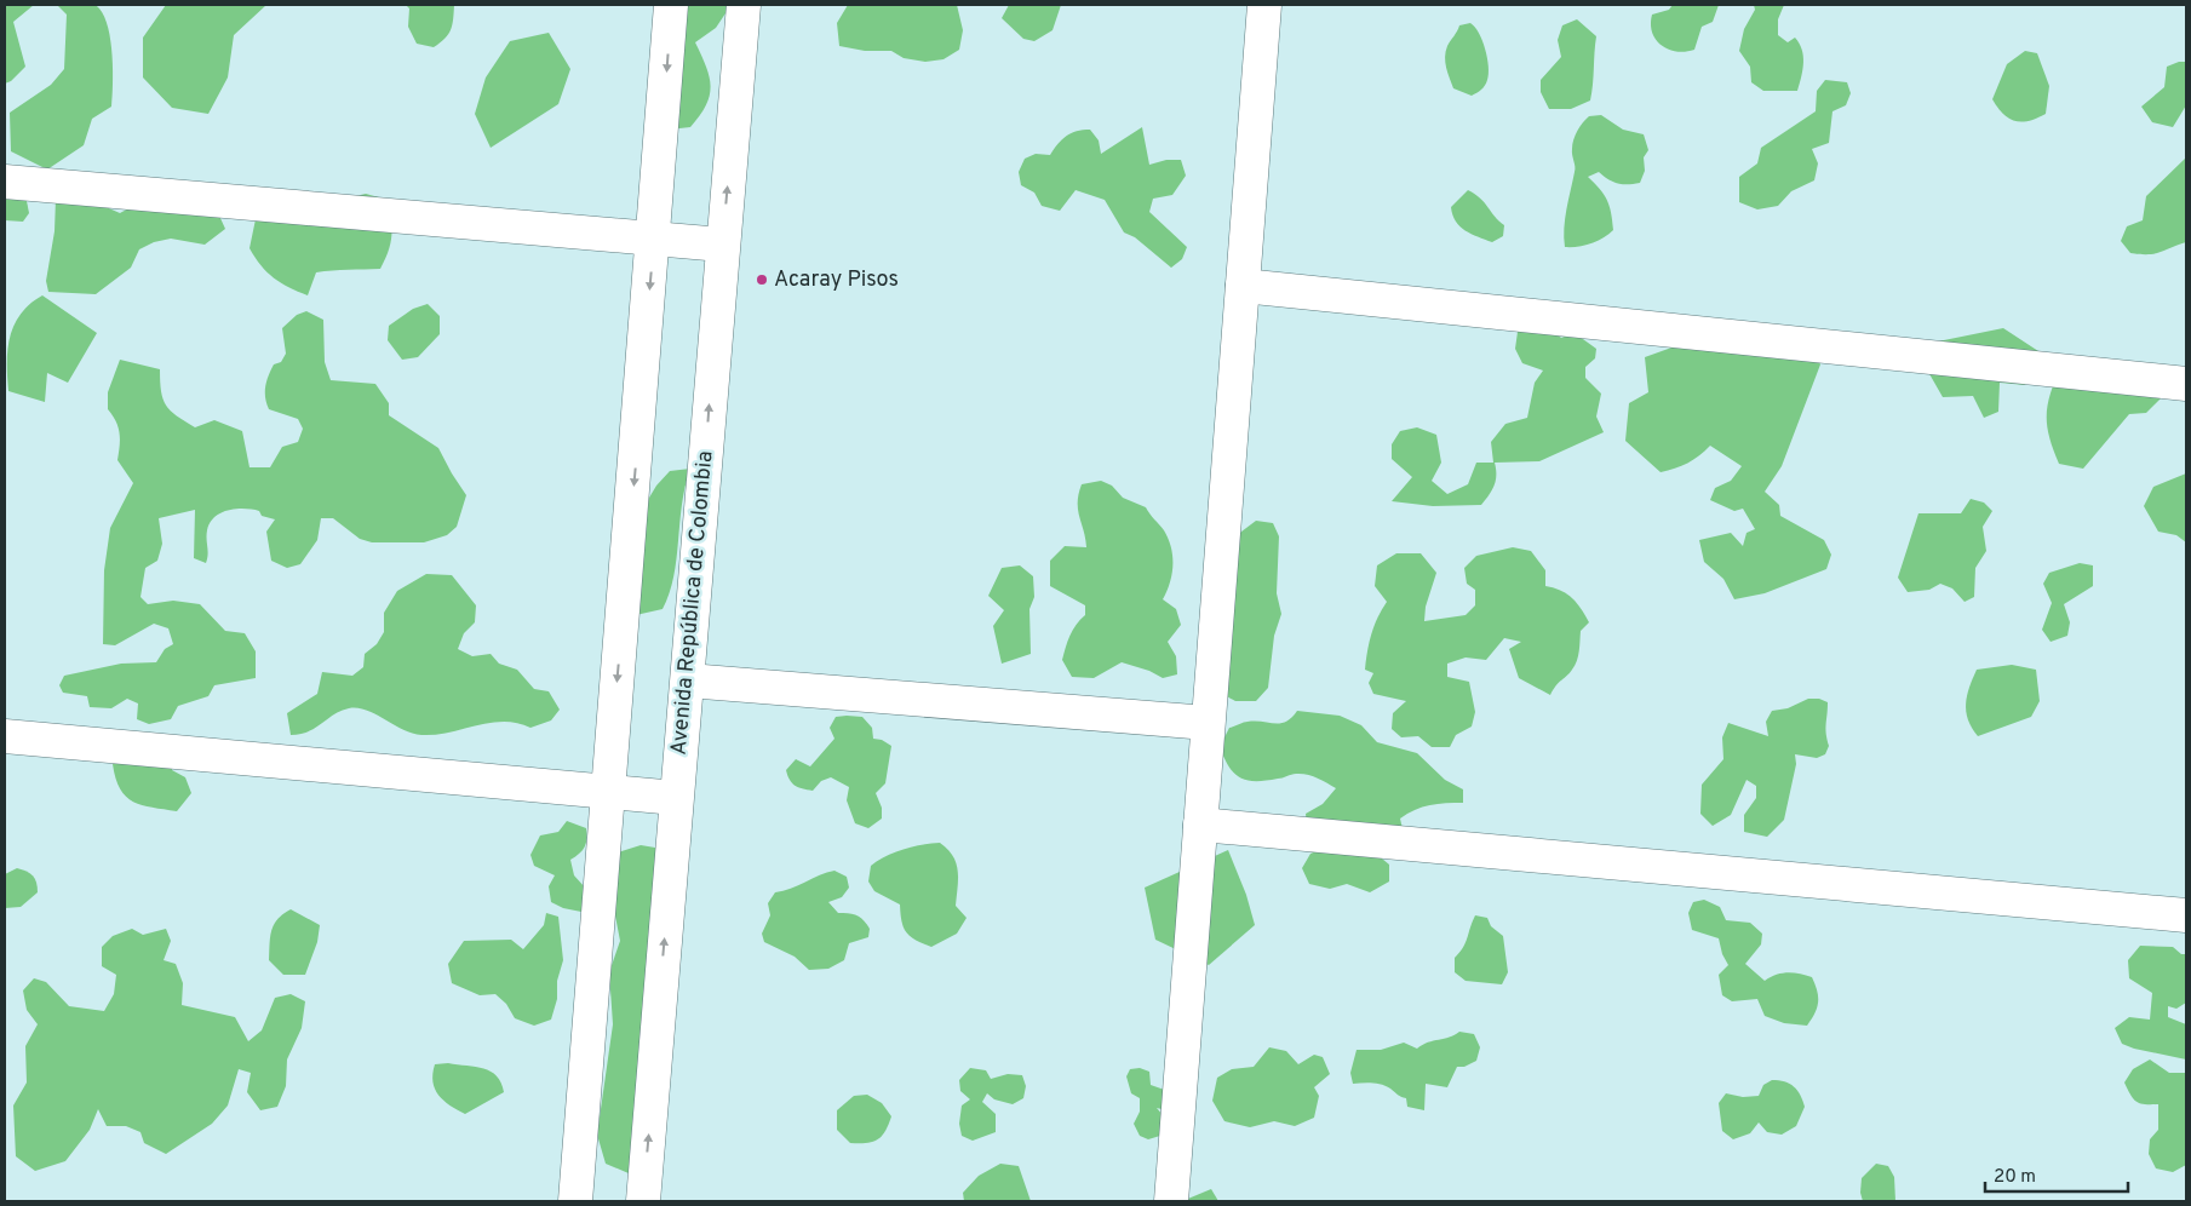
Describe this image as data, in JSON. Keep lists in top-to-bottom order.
{
  "streets": {
    "street": ["Avenida República de Colombia"]
  },
  "places": ["Acaray Pisos"],
  "scale_bar": "20 m"
}
